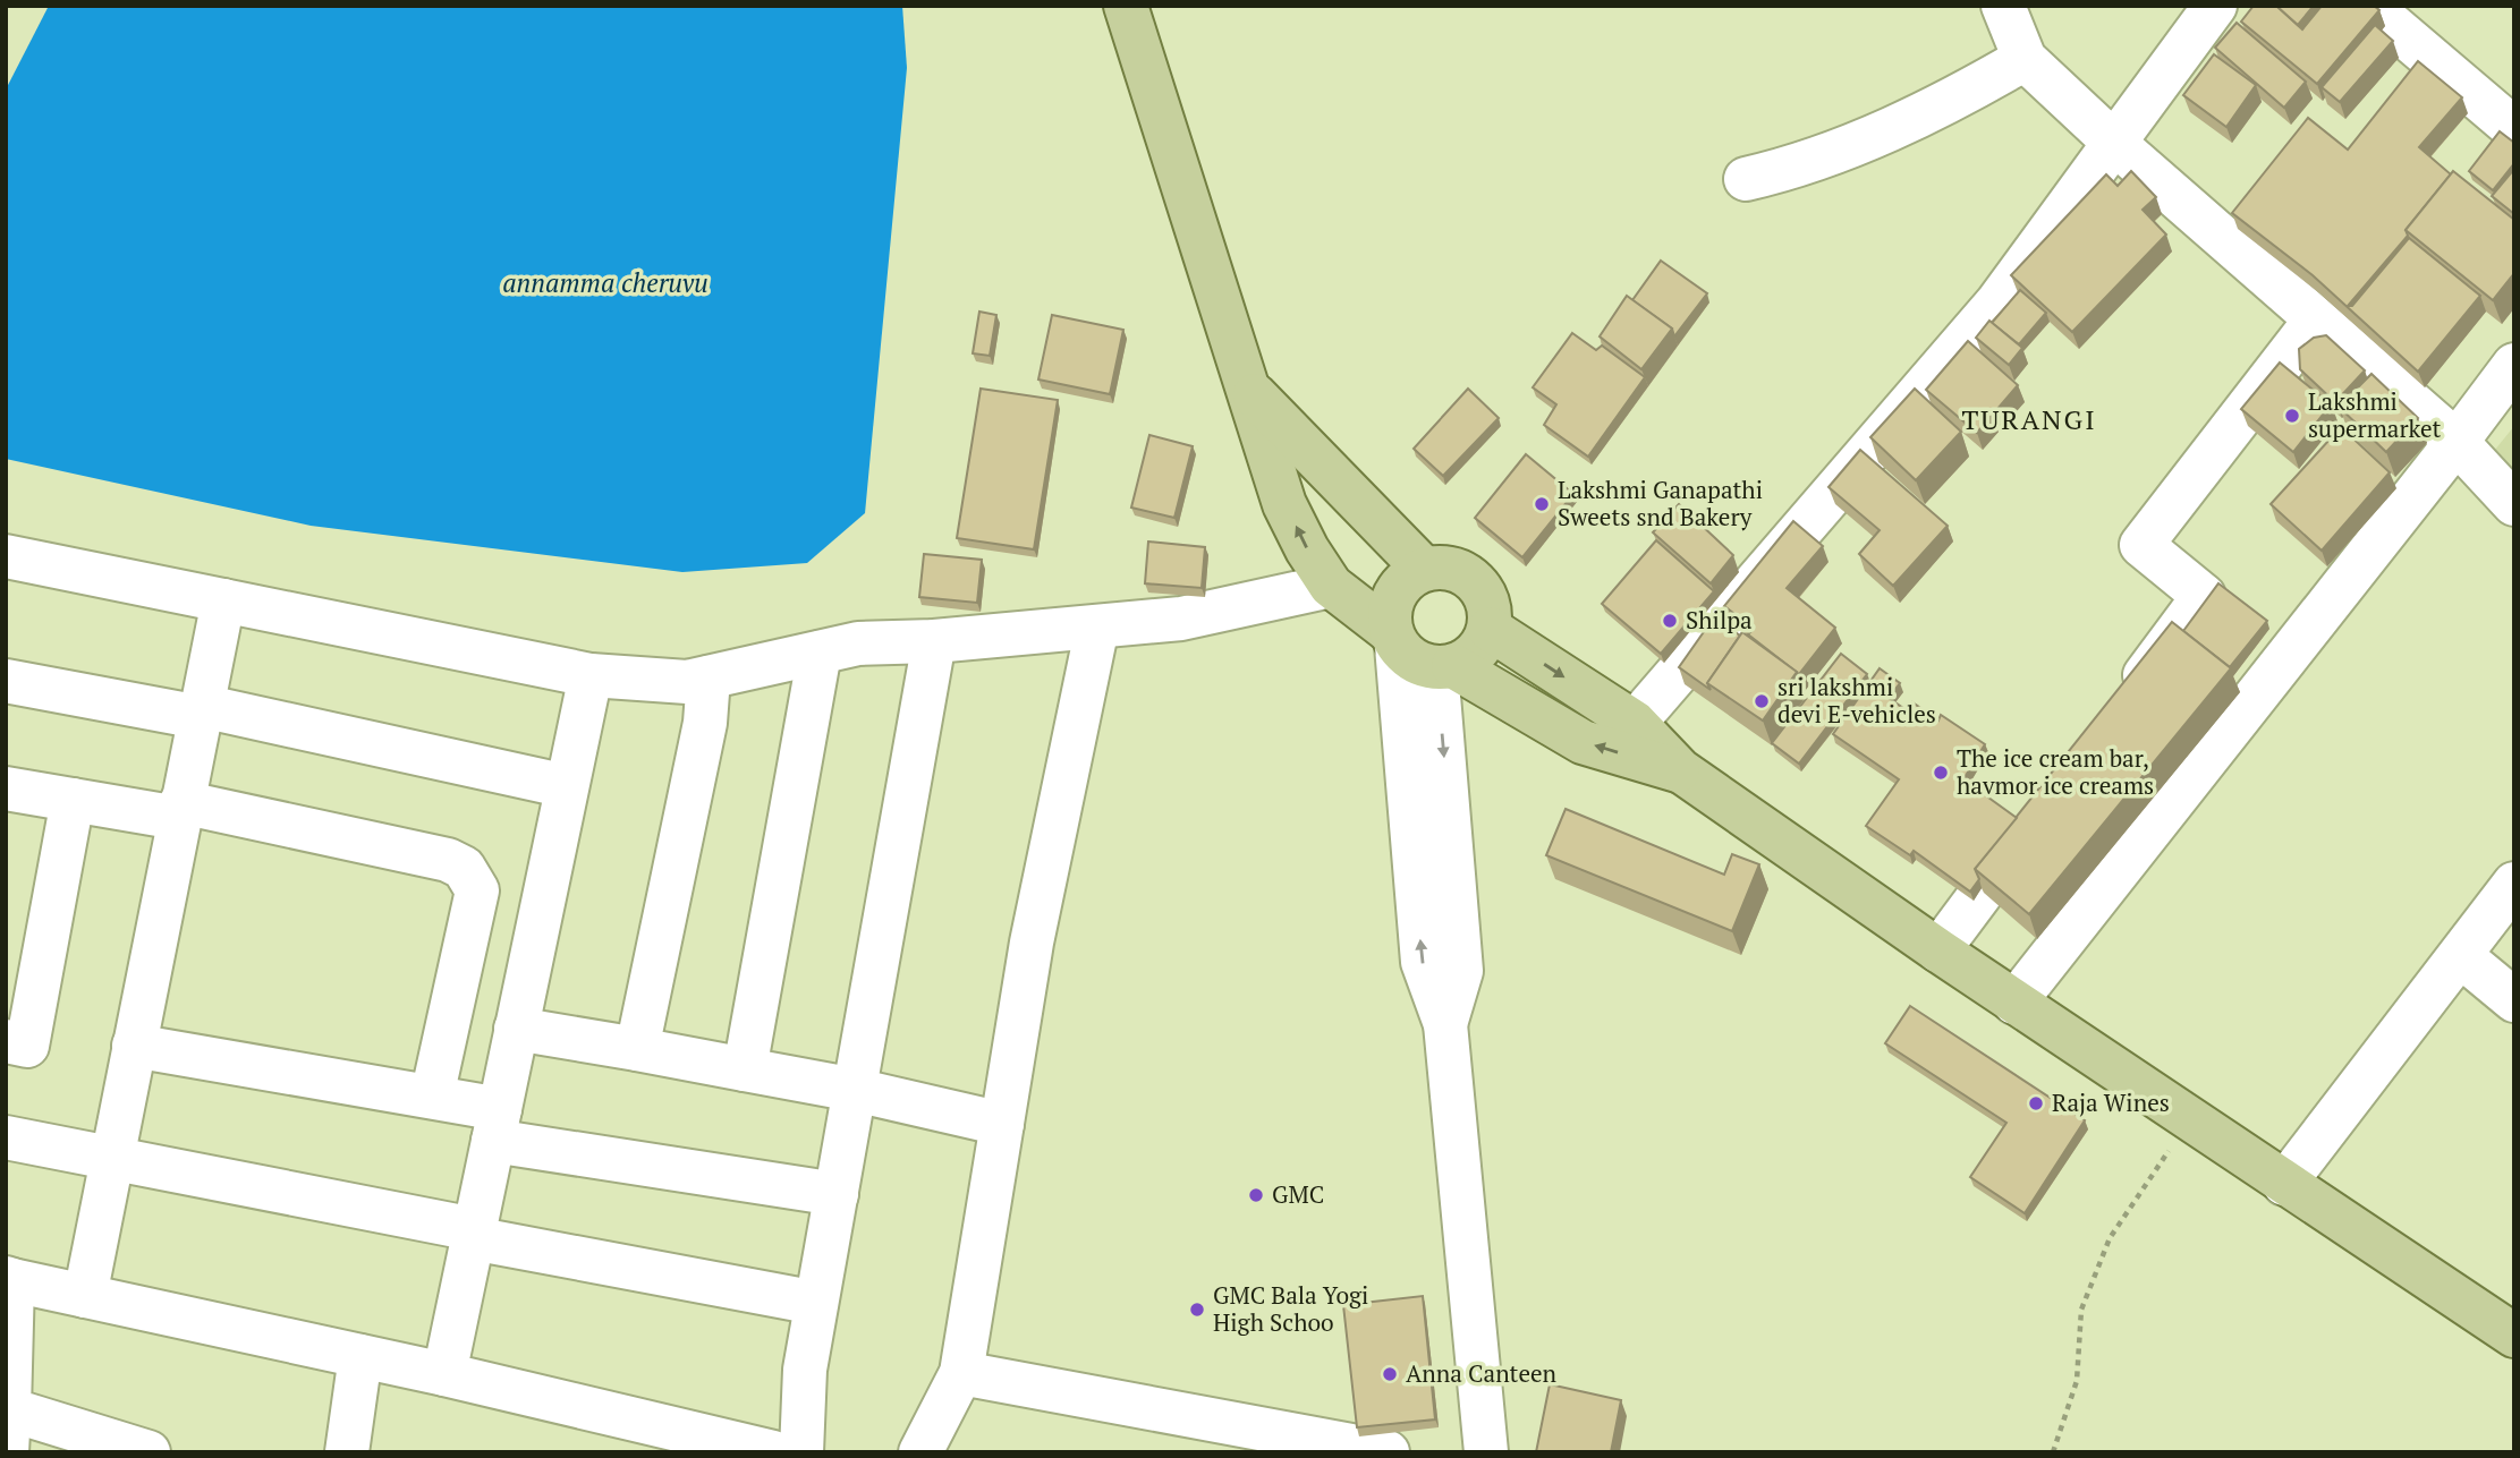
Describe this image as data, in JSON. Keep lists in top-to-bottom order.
{
  "districts": ["TURANGI"],
  "water": ["annamma cheruvu"],
  "places": [
    "Lakshmi supermarket",
    "Lakshmi Ganapathi Sweets snd Bakery",
    "Shilpa",
    "sri lakshmi devi E-vehicles",
    "The ice cream bar, havmor ice creams",
    "Raja Wines",
    "GMC",
    "GMC Bala Yogi High Schoo",
    "Anna Canteen"
  ]
}
